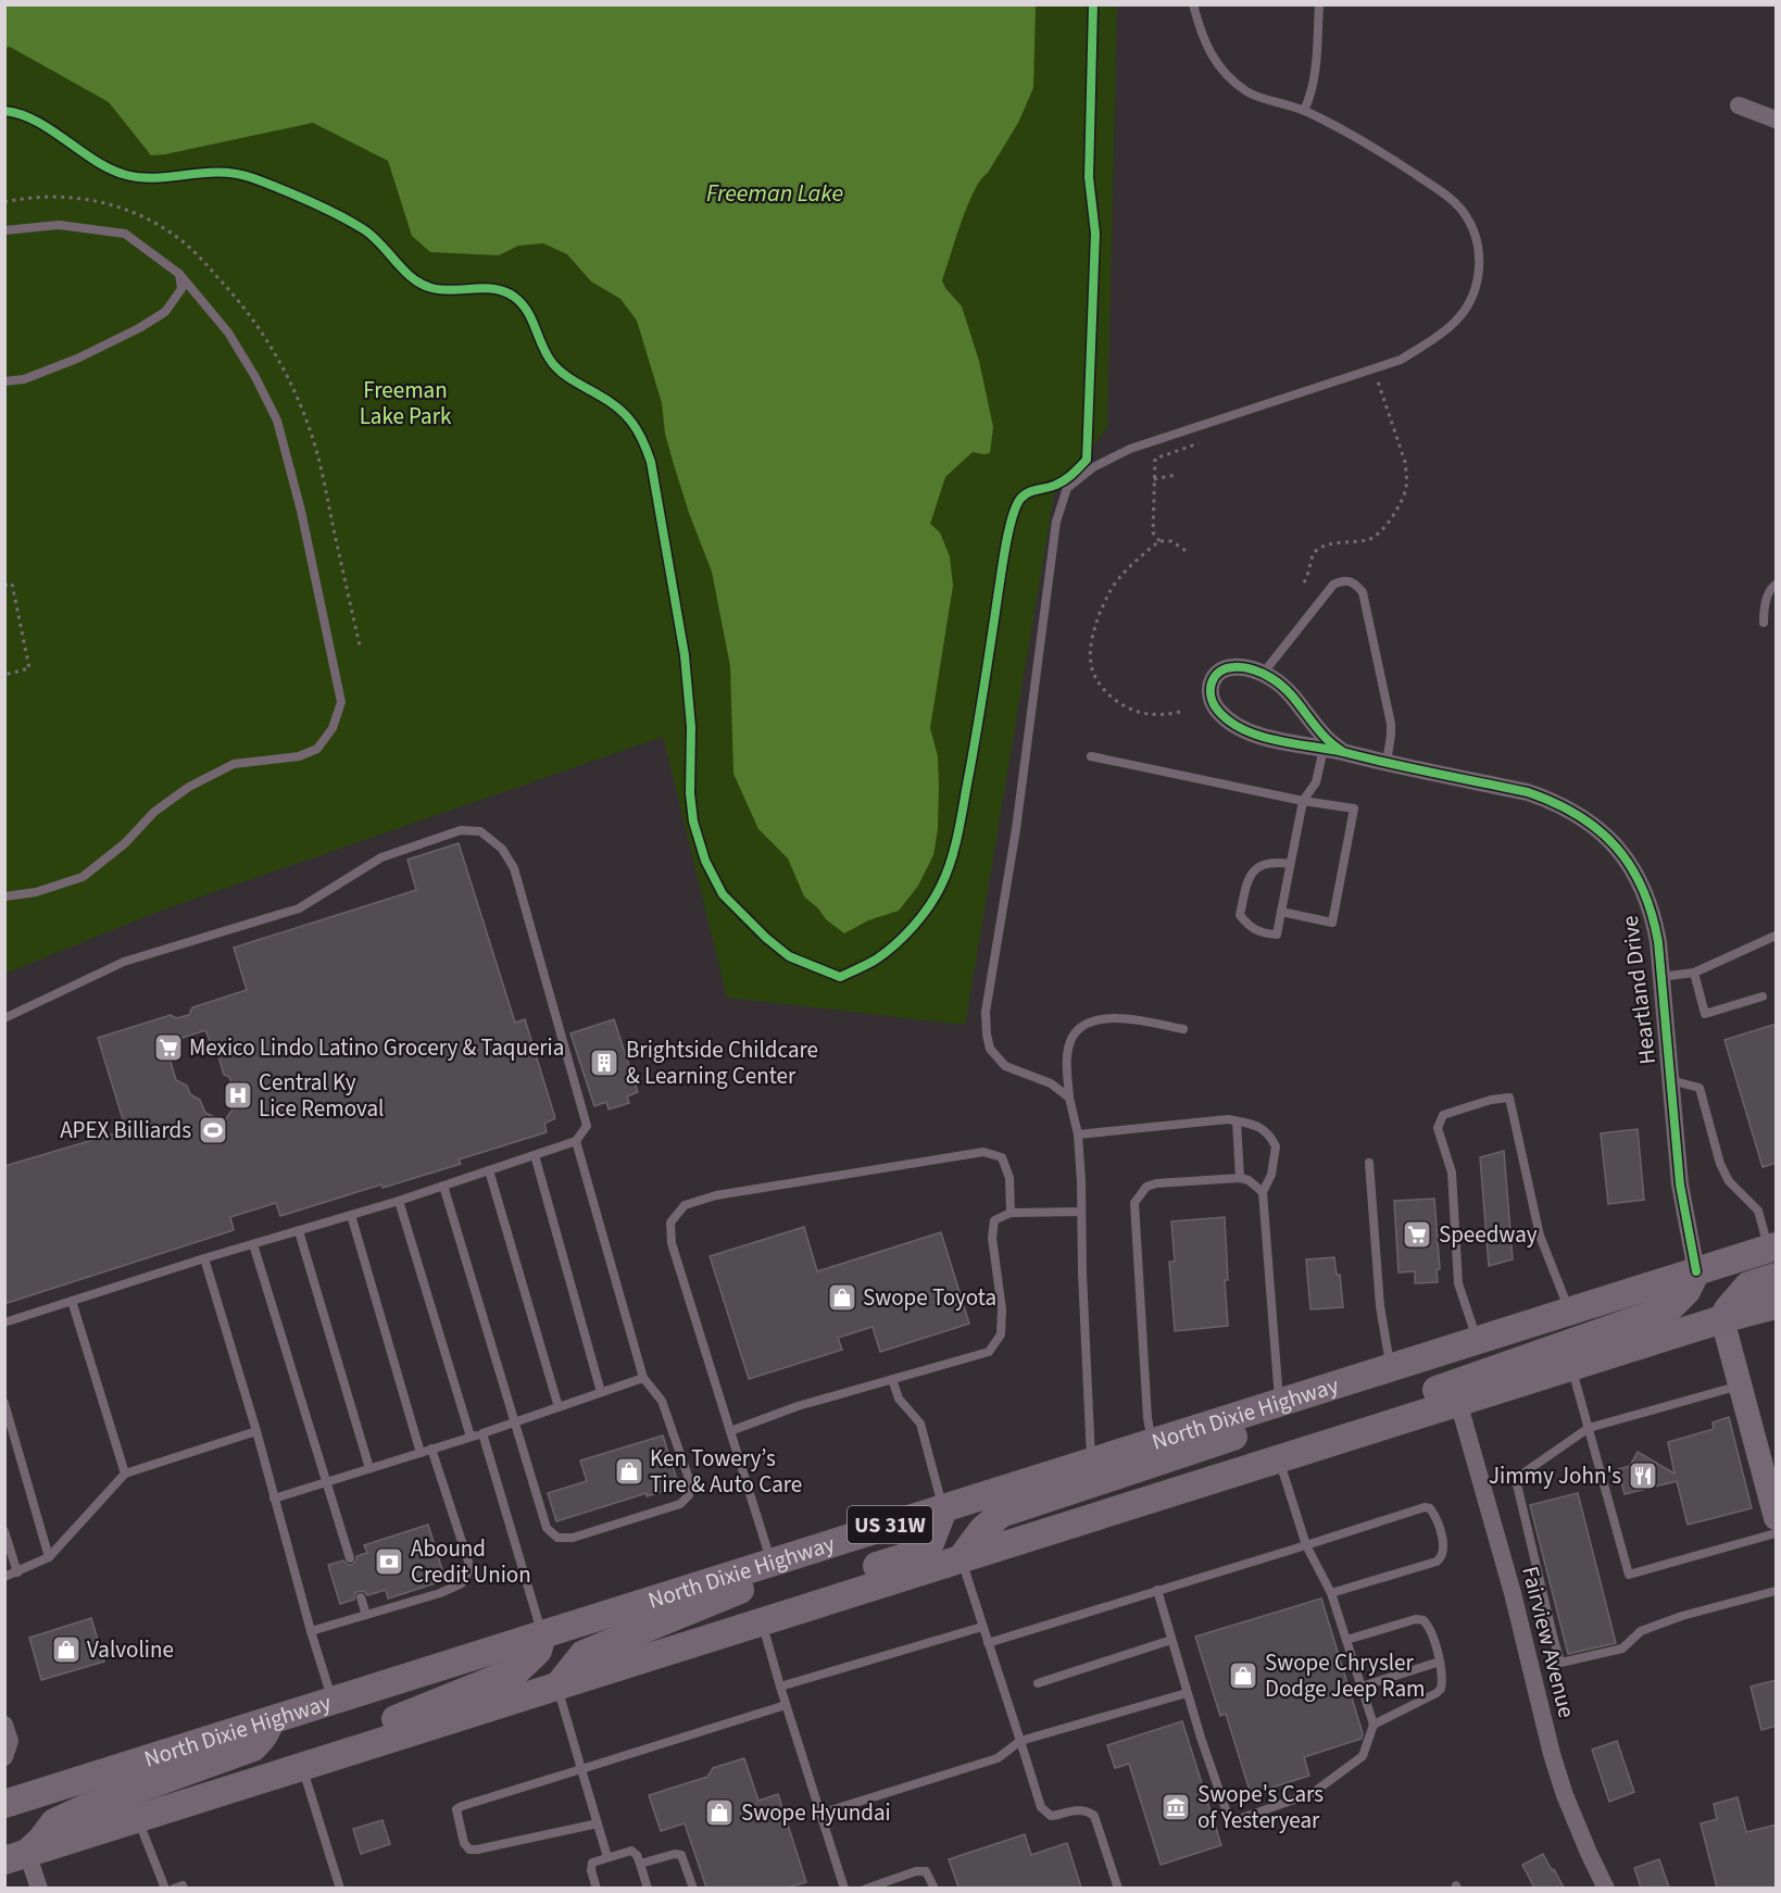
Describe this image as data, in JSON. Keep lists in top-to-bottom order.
{
  "streets": {
    "main road": ["North Dixie Highway", "US 31W"],
    "street": ["Heartland Drive", "Fairview Avenue"]
  },
  "crossings": [
    ["Heartland Drive", "North Dixie Highway"],
    ["US 31W", "Fairview Avenue"]
  ],
  "water": ["Freeman Lake"],
  "parks": ["Freeman Lake Park"],
  "places": {
    "supermarket": ["Mexico Lindo Latino Grocery & Taqueria", "Speedway"],
    "building": ["Brightside Childcare & Learning Center"],
    "hospital": ["Central Ky Lice Removal"],
    "sports": ["APEX Billiards"],
    "shop": [
      "Swope Toyota",
      "Ken Towery’s Tire & Auto Care",
      "Valvoline",
      "Swope Chrysler Dodge Jeep Ram",
      "Swope Hyundai"
    ],
    "restaurant": ["Jimmy John's"],
    "bank": ["Abound Credit Union"],
    "museum": ["Swope's Cars of Yesteryear"]
  }
}
